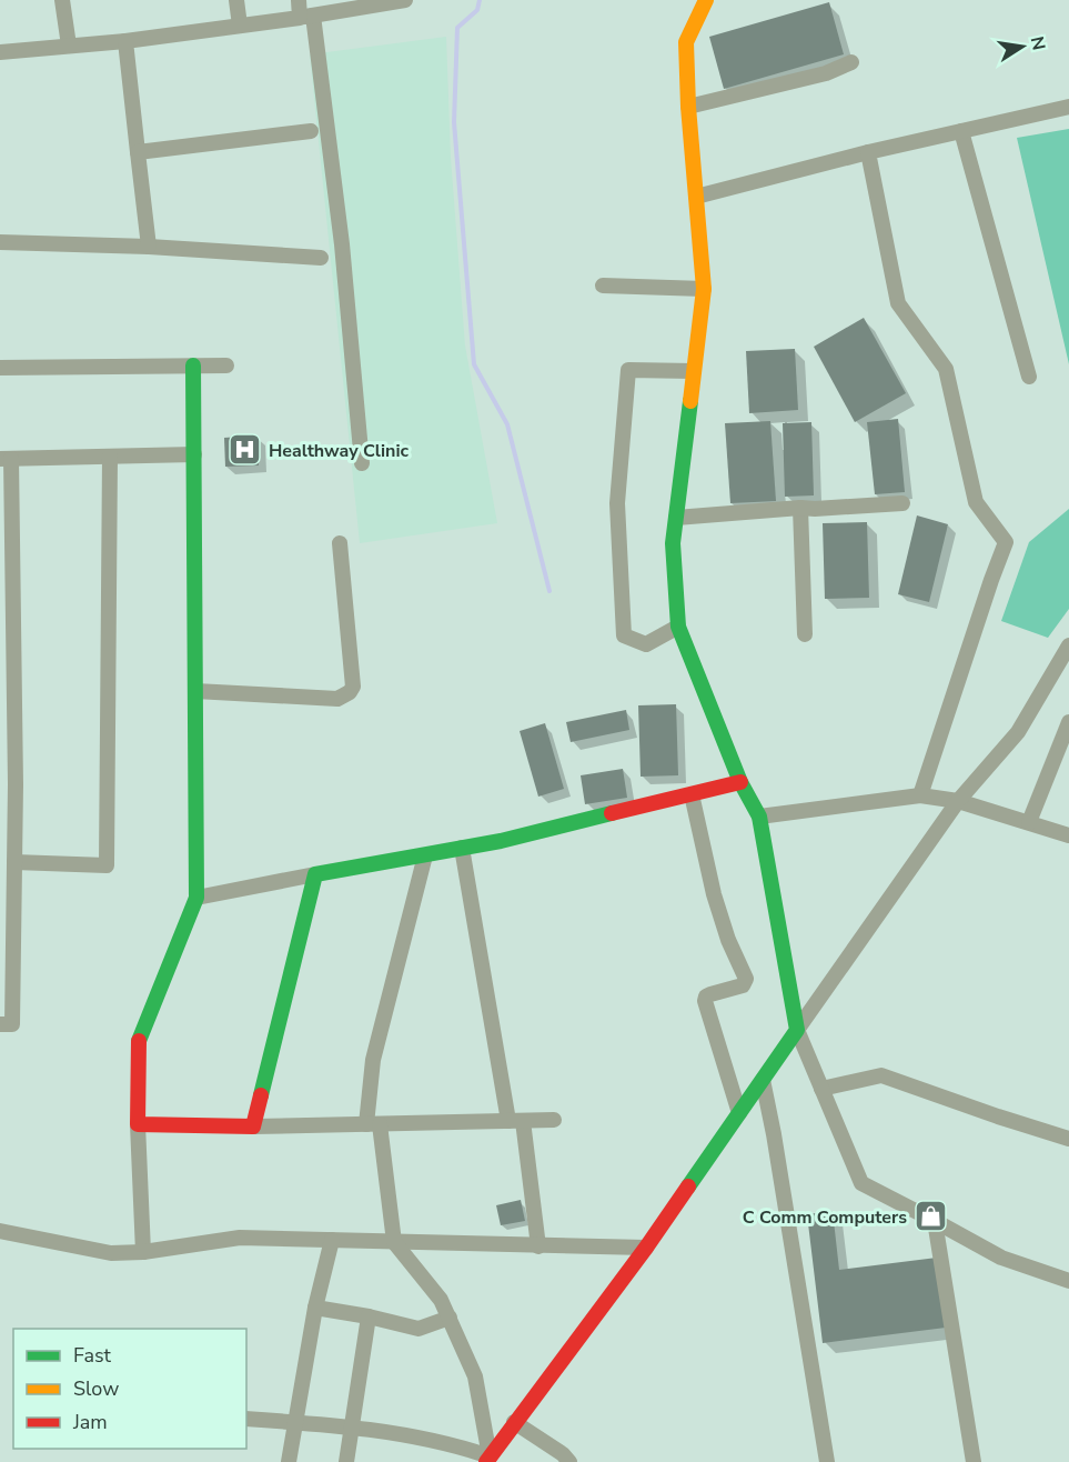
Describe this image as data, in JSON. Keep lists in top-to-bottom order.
{
  "places": {
    "hospital": ["Healthway Clinic"],
    "shop": ["C Comm Computers"]
  },
  "legend": ["Fast", "Slow", "Jam"],
  "north": "right"
}
